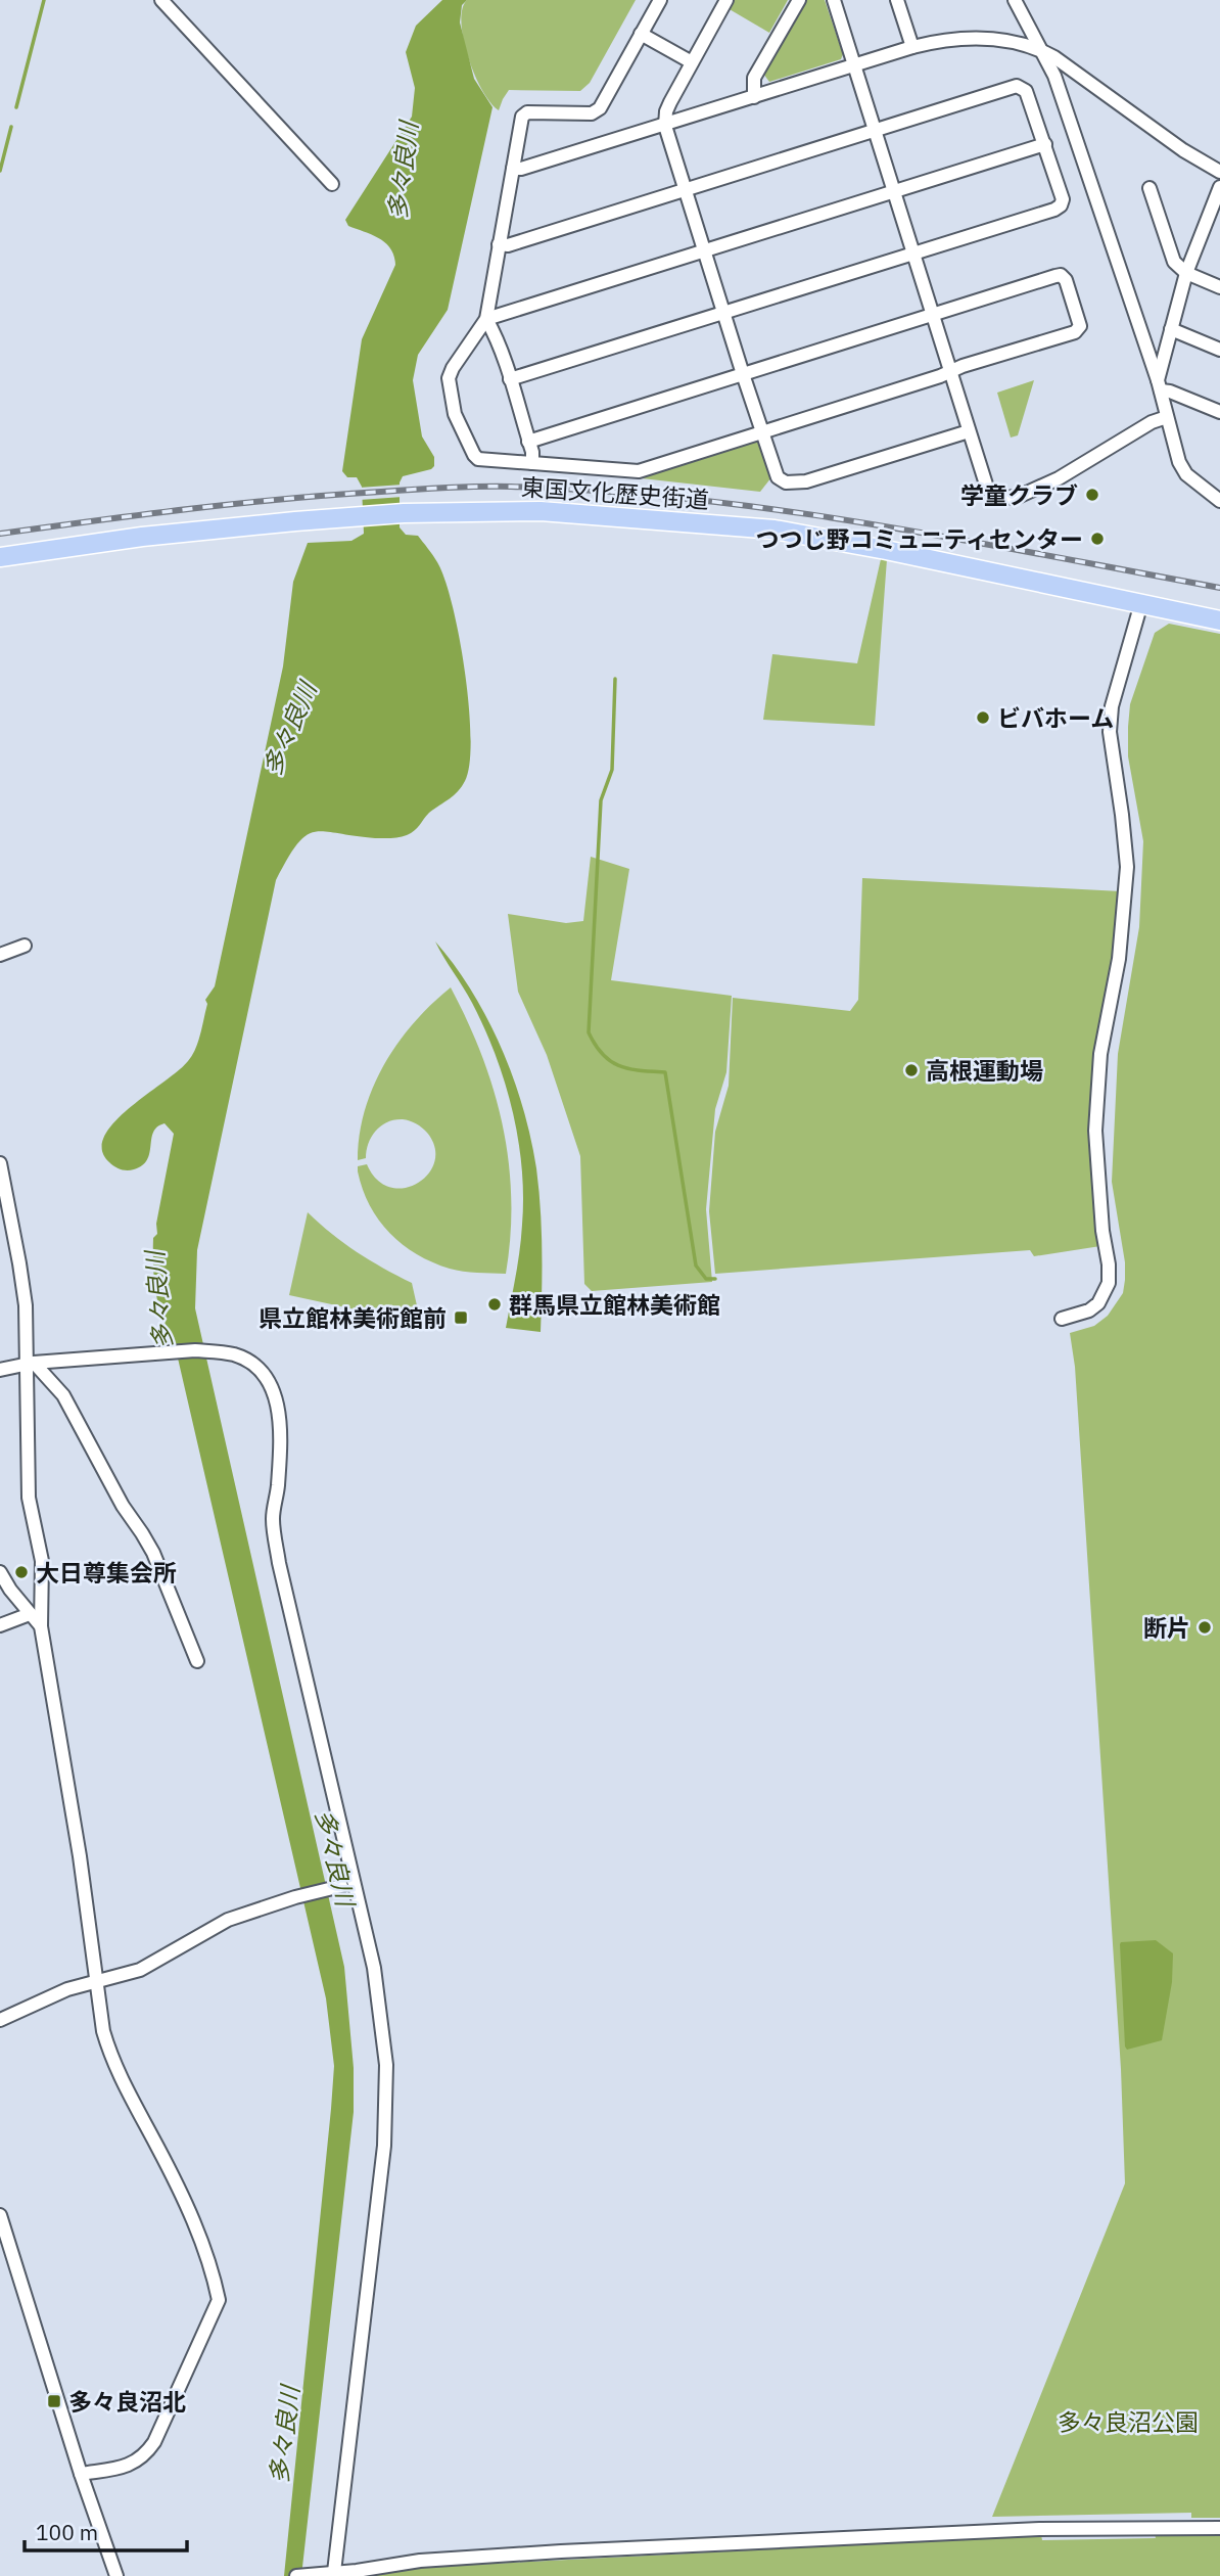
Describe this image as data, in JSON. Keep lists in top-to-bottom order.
{
  "streets": {
    "highway": ["東国文化歴史街道"]
  },
  "water": ["多々良川"],
  "parks": ["多々良沼公園"],
  "places": {
    "other": [
      "学童クラブ",
      "つつじ野コミュニティセンター",
      "ビバホーム",
      "高根運動場",
      "群馬県立館林美術館",
      "大日尊集会所",
      "断片"
    ],
    "transit": ["県立館林美術館前", "多々良沼北"]
  },
  "scale_bar": "100 m"
}
